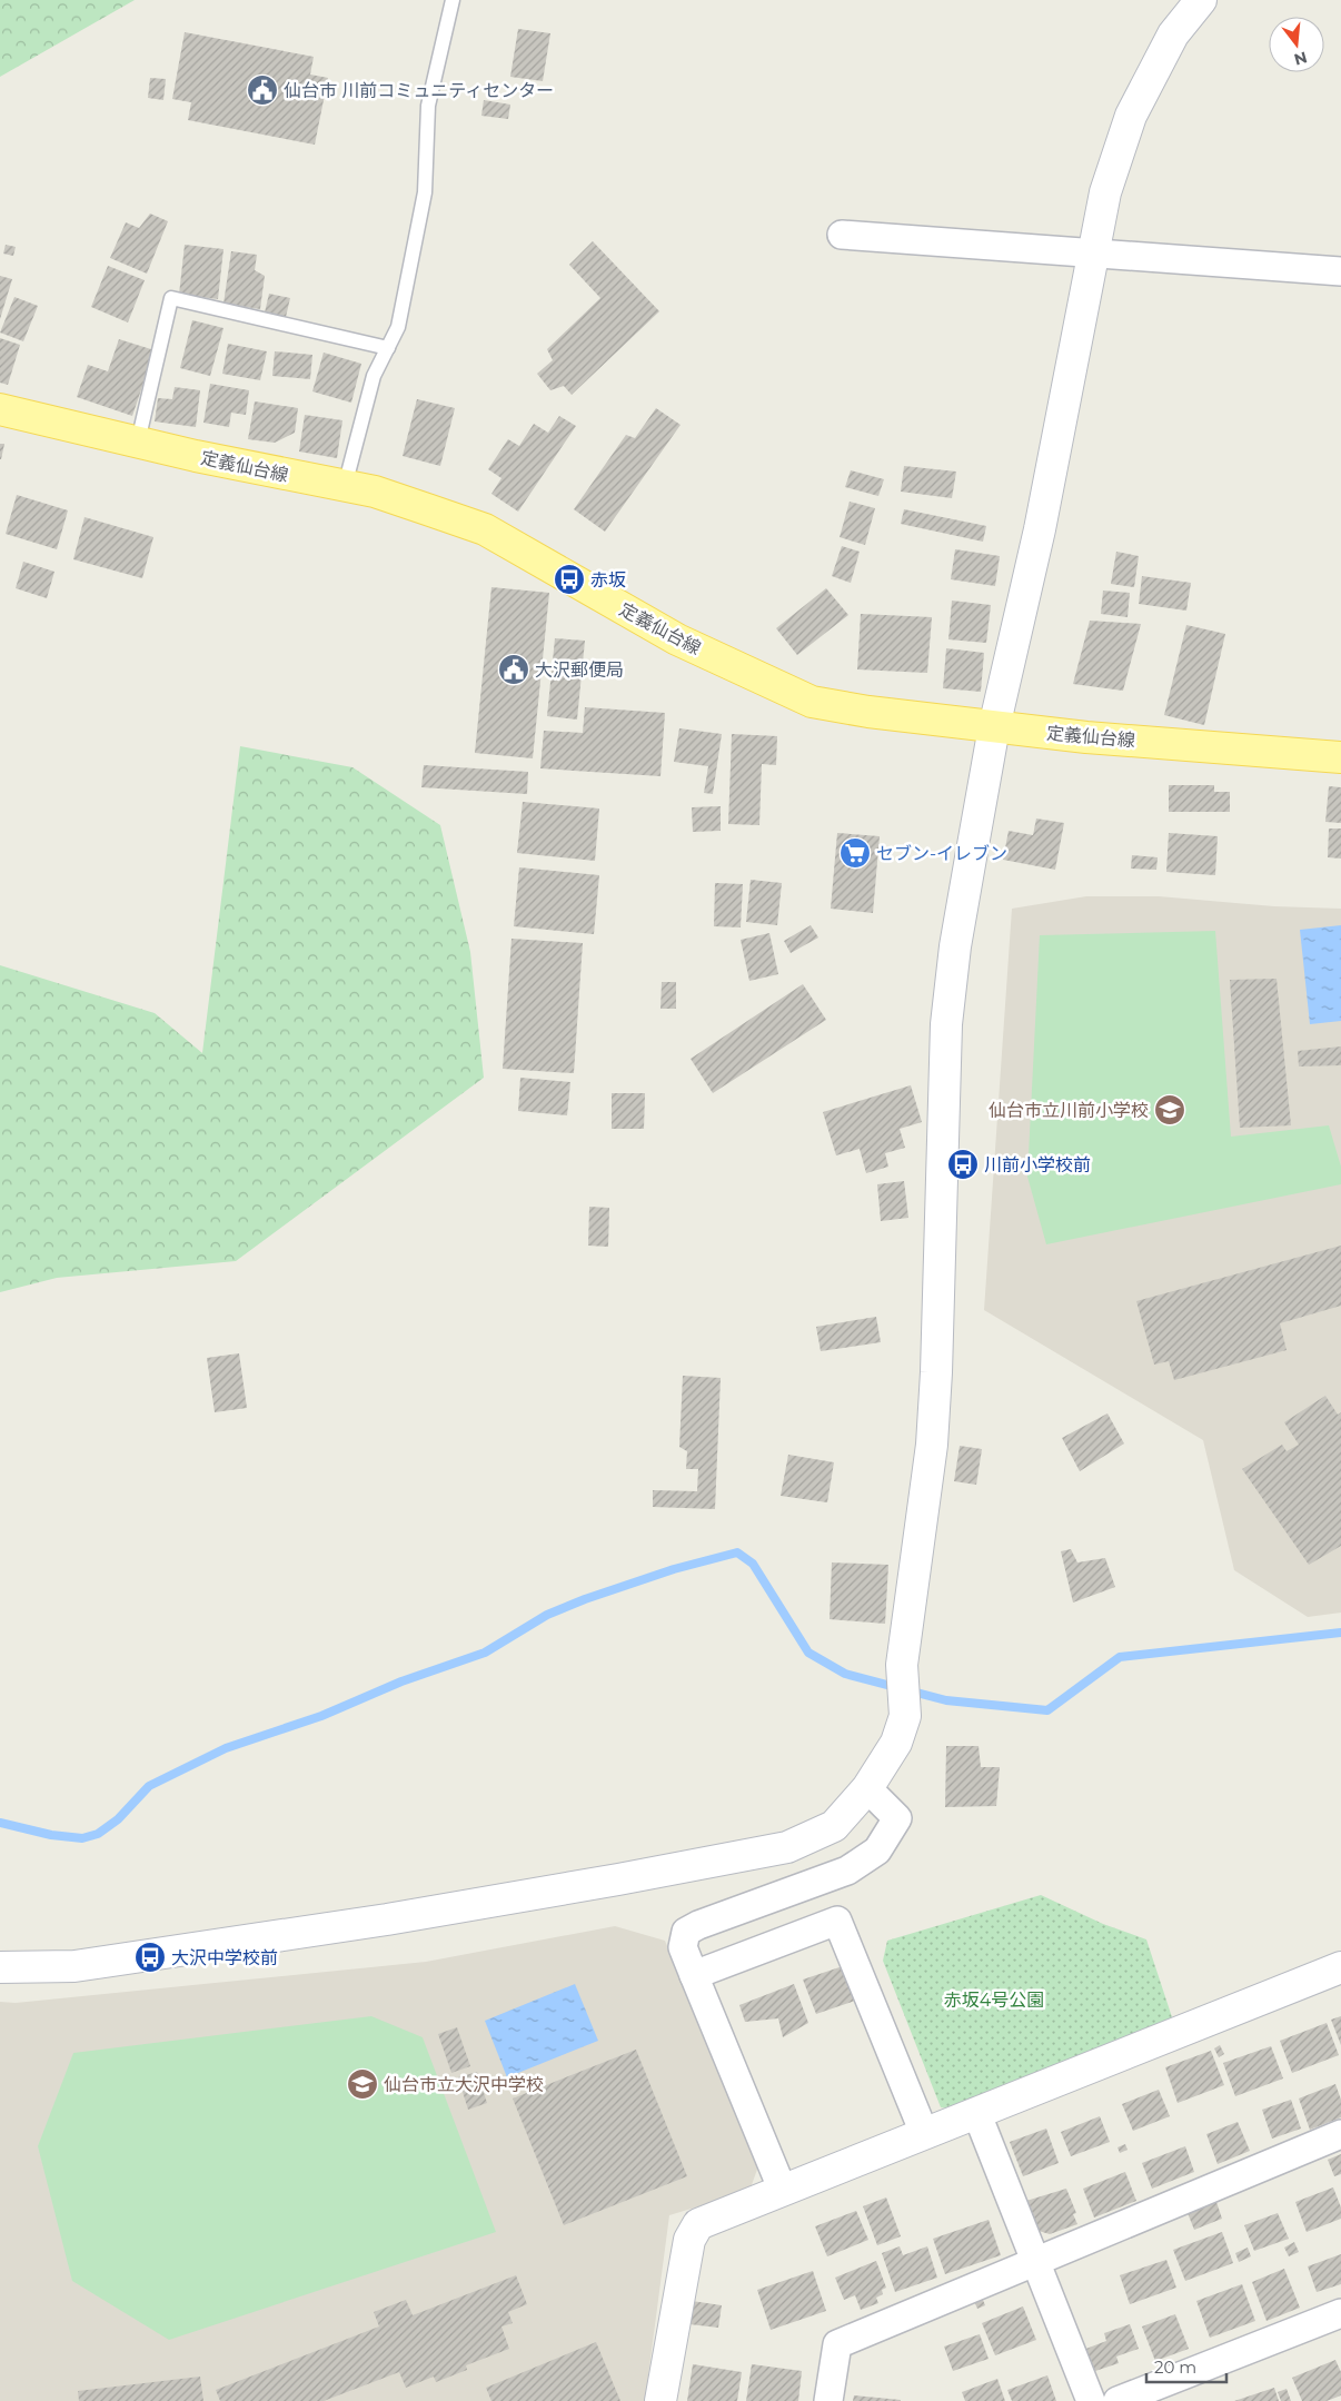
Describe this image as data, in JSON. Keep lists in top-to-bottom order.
{
  "streets": {
    "main road": ["定義仙台線"]
  },
  "parks": ["赤坂4号公園"],
  "places": {
    "public building": ["仙台市 川前コミュニティセンター", "大沢郵便局"],
    "bus stop": ["赤坂", "川前小学校前", "大沢中学校前"],
    "supermarket": ["セブン-イレブン"],
    "school or university": ["仙台市立川前小学校", "仙台市立大沢中学校"]
  },
  "scale_bar": "20 m",
  "north": "bottom"
}
